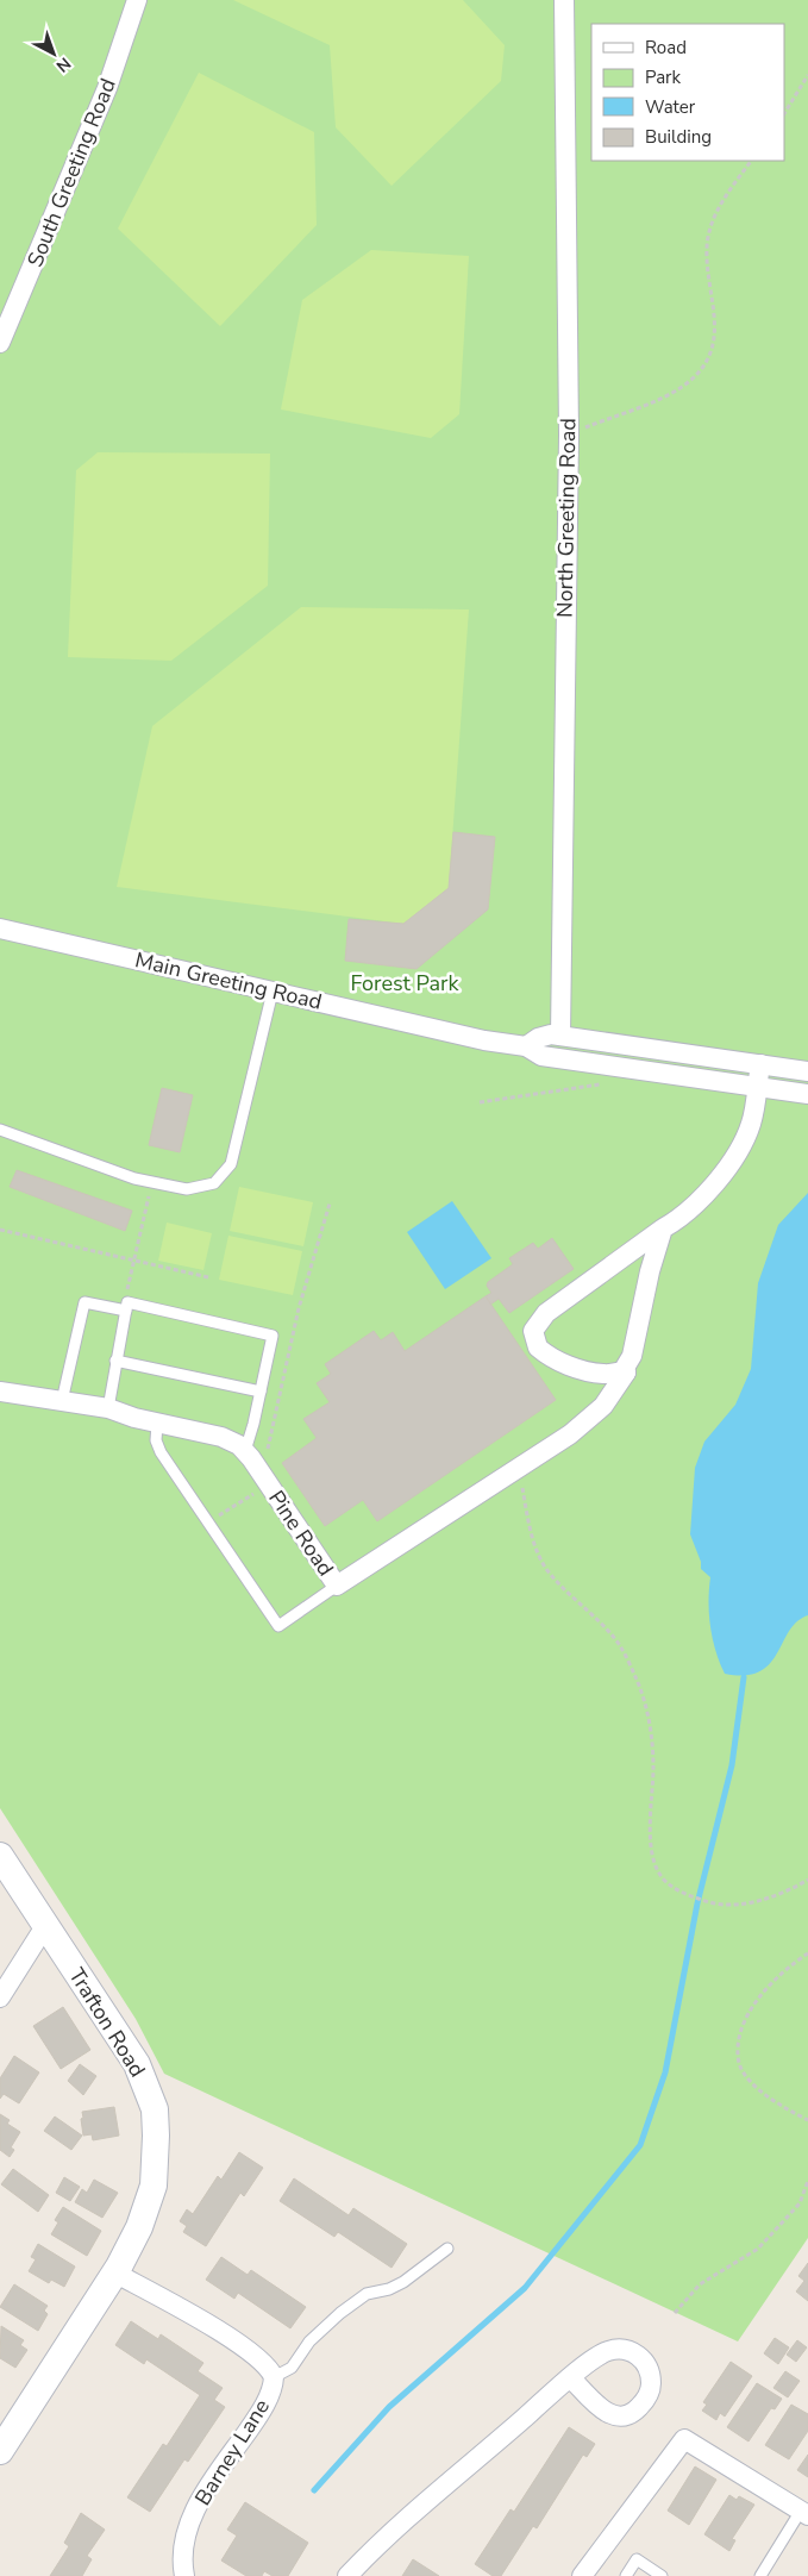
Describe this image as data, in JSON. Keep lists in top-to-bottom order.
{
  "streets": {
    "street": [
      "South Greeting Road",
      "North Greeting Road",
      "Main Greeting Road",
      "Pine Road",
      "Trafton Road",
      "Barney Lane"
    ]
  },
  "crossings": [
    ["North Greeting Road", "Main Greeting Road"],
    ["Trafton Road", "Barney Lane"]
  ],
  "parks": ["Forest Park"],
  "legend": [
    "Road",
    "Park",
    "Water",
    "Building"
  ],
  "north": "bottom right"
}
